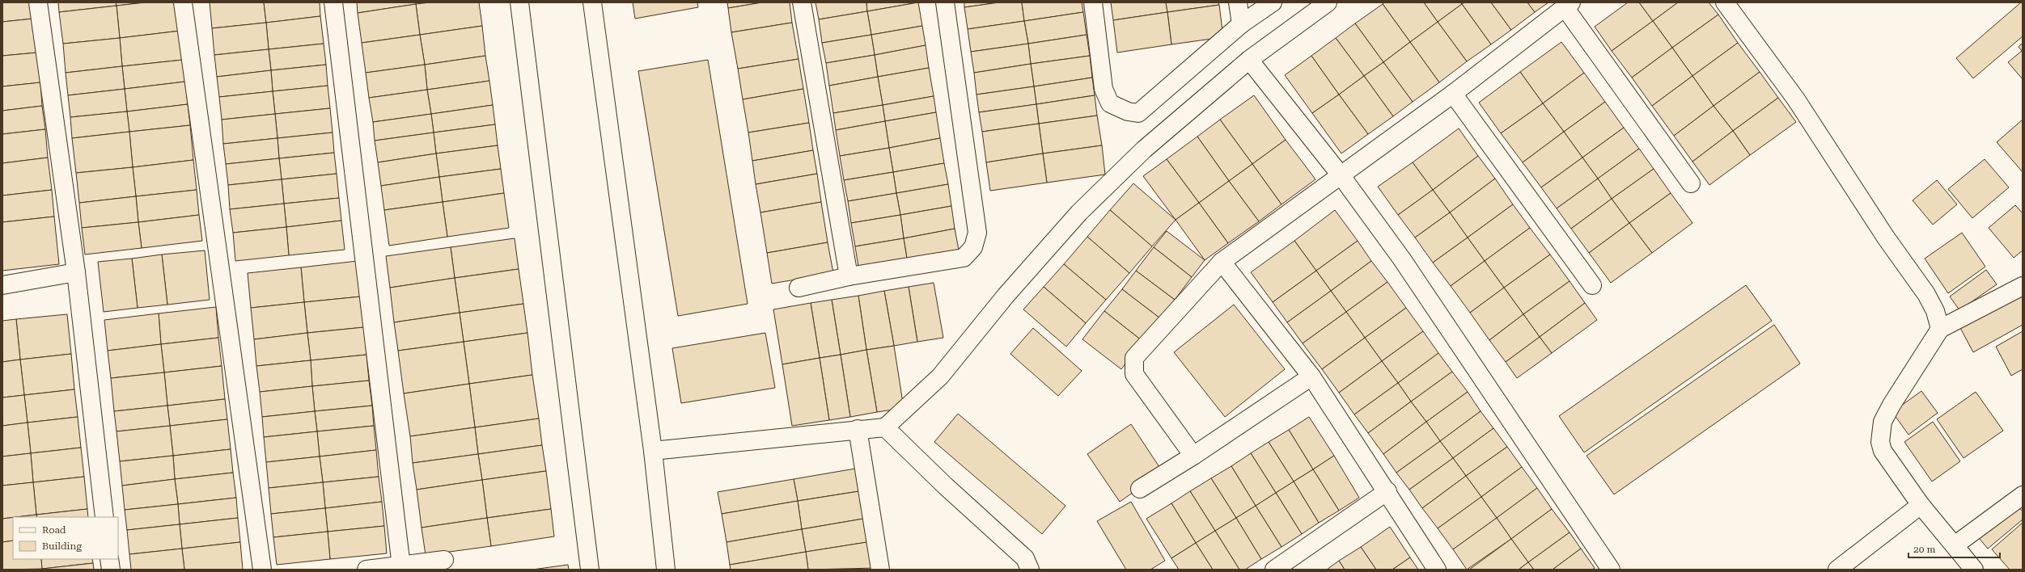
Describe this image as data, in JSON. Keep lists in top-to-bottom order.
{
  "legend": ["Road", "Building"],
  "scale_bar": "20 m"
}
